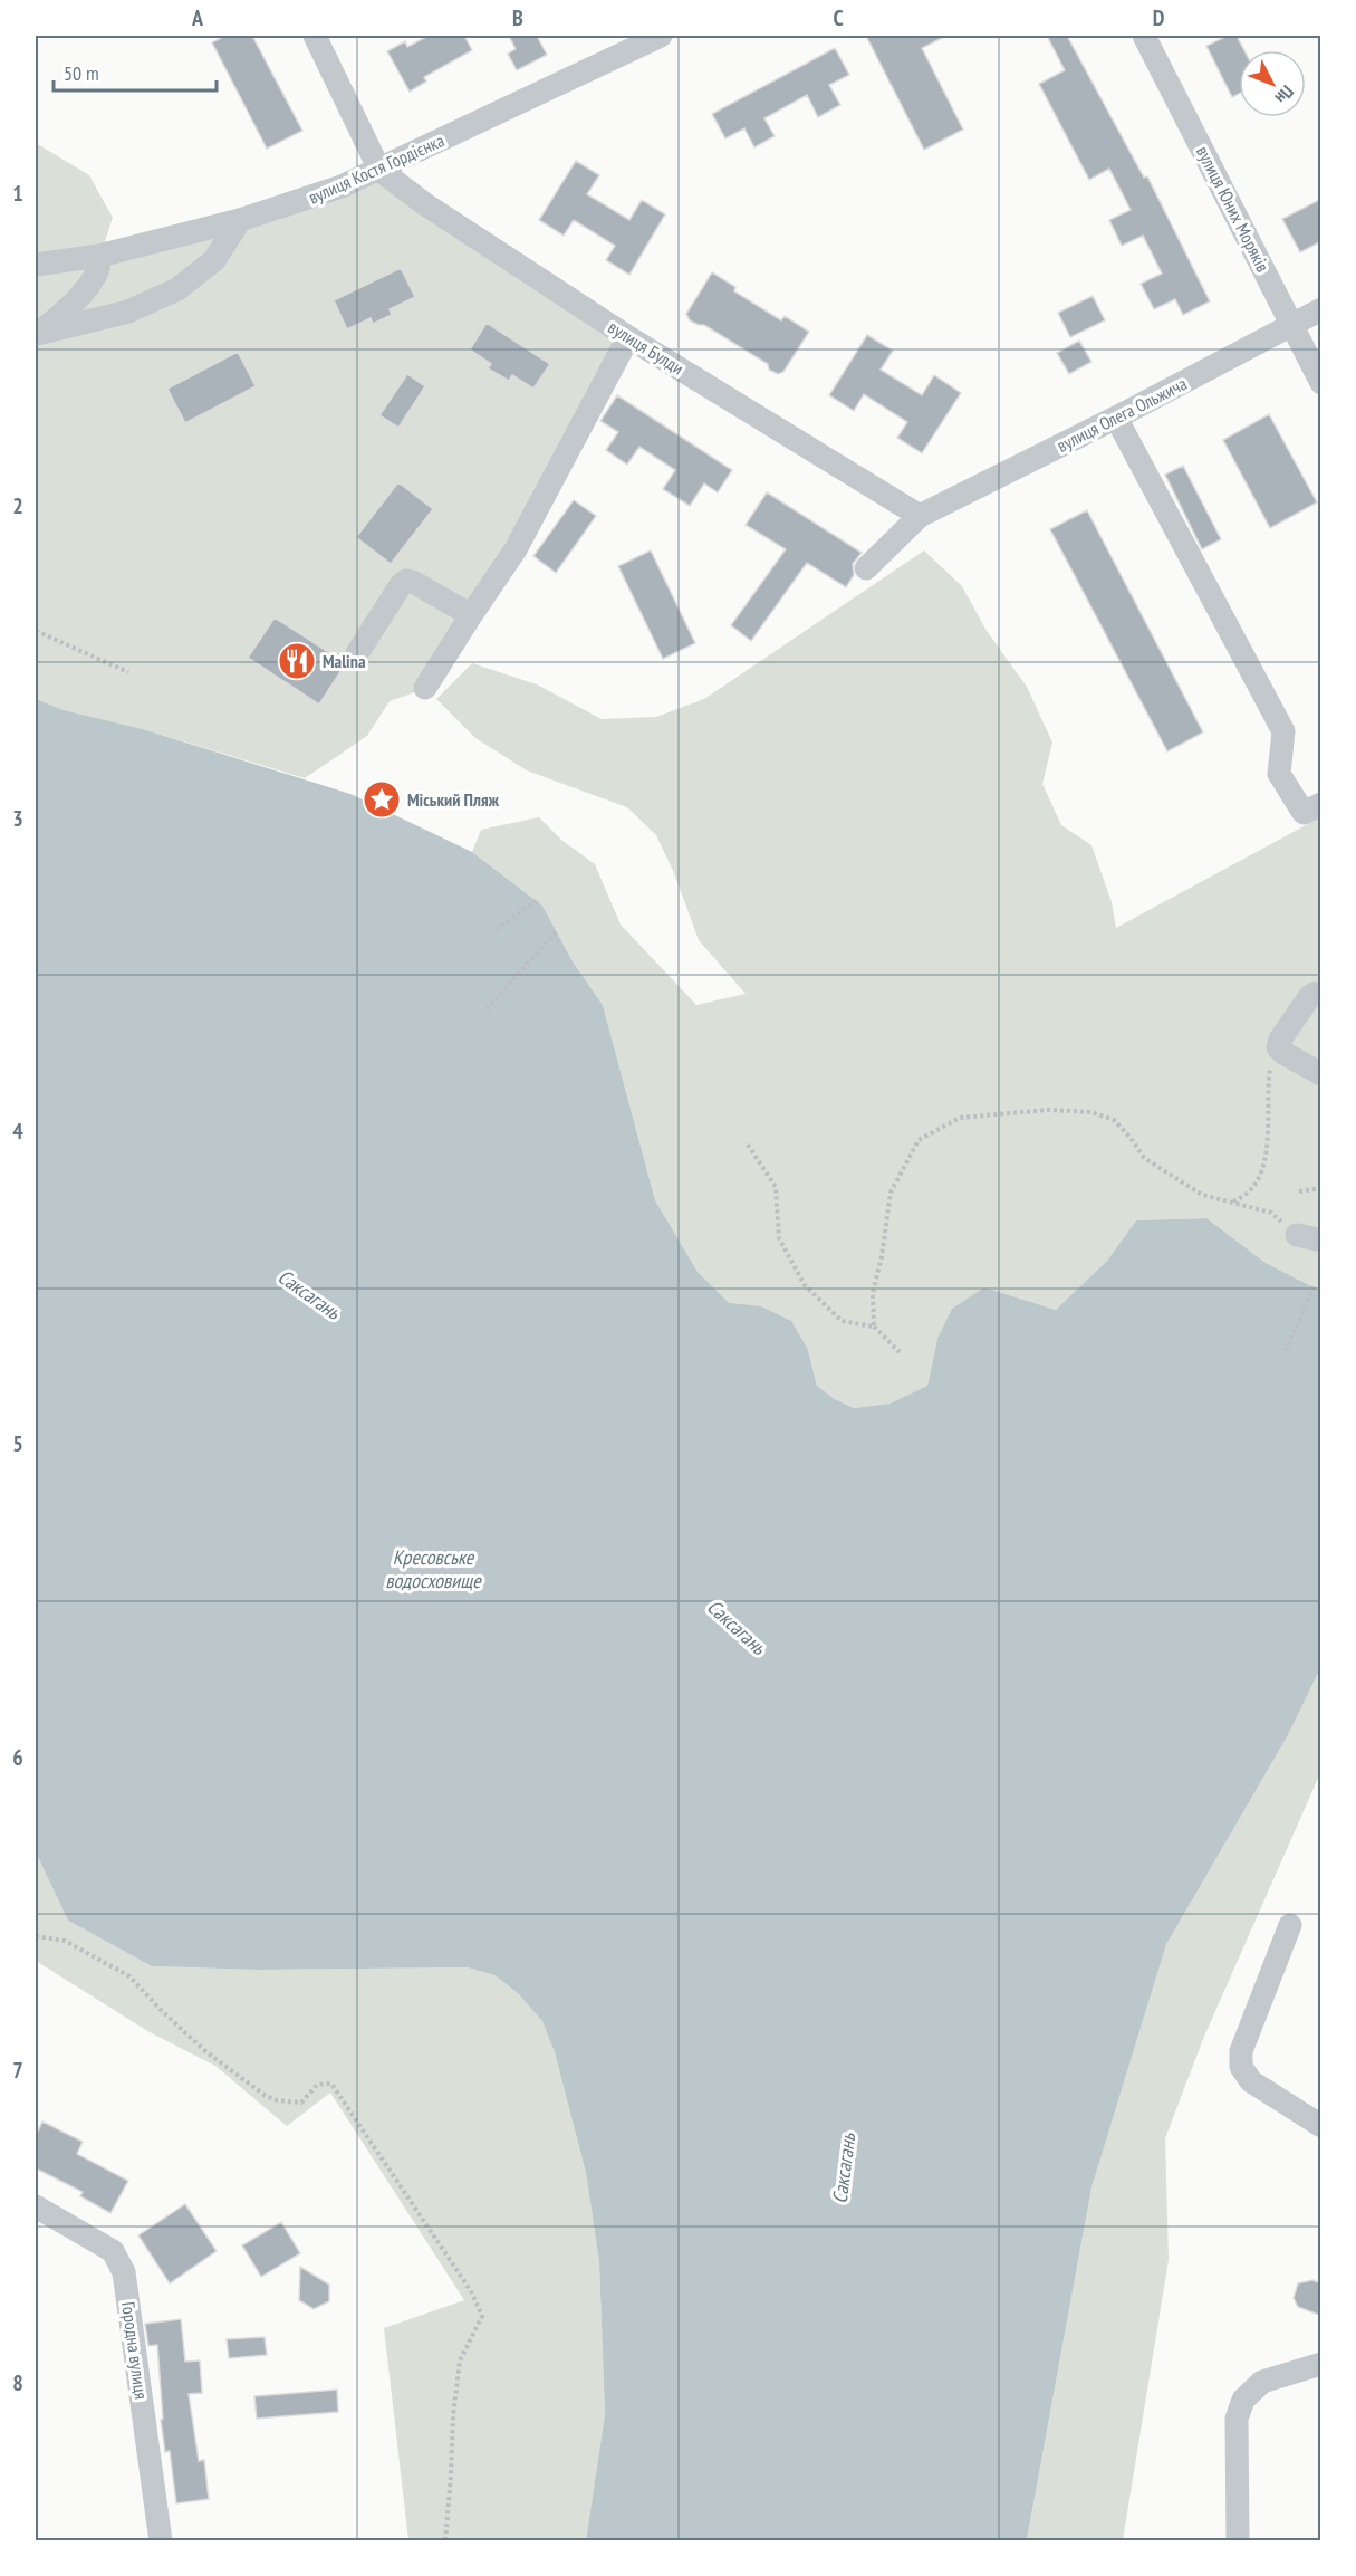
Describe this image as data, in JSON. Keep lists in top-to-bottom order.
{
  "streets": {
    "street": [
      "вулиця Костя Гордієнка",
      "вулиця Юних Моряків",
      "вулиця Булди",
      "вулиця Олега Ольжича",
      "Городна вулиця"
    ]
  },
  "crossings": [
    ["вулиця Костя Гордієнка", "вулиця Булди"],
    ["вулиця Юних Моряків", "вулиця Олега Ольжича"],
    ["вулиця Булди", "вулиця Олега Ольжича"]
  ],
  "water": ["Саксагань", "Кресовське водосховище"],
  "places": {
    "restaurant": ["Malina"],
    "place": ["Міський Пляж"]
  },
  "scale_bar": "50 m",
  "north": "bottom right",
  "grid": {
    "columns": [
      "A",
      "B",
      "C",
      "D"
    ],
    "rows": [
      "1",
      "2",
      "3",
      "4",
      "5",
      "6",
      "7",
      "8"
    ]
  }
}
